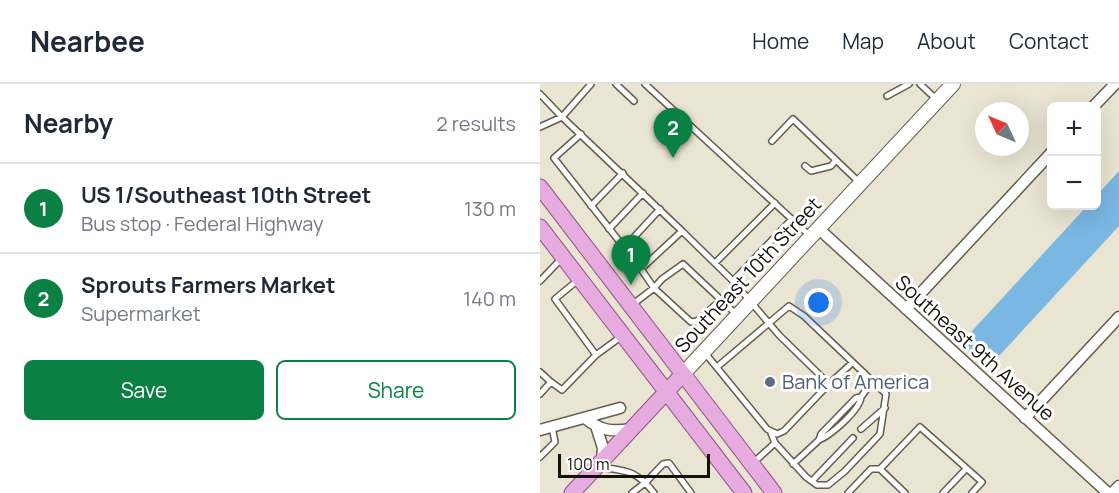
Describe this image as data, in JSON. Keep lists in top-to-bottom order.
{
  "streets": {
    "main road": ["Southeast 10th Street"],
    "street": ["Southeast 9th Avenue"]
  },
  "crossings": [
    ["Southeast 10th Street", "Southeast 9th Avenue"]
  ],
  "places": ["Bank of America"],
  "scale_bar": "100 m",
  "north": "top left",
  "page": {
    "header": "Nearbee",
    "nav": [
      "Home",
      "Map",
      "About",
      "Contact"
    ],
    "heading": ["Nearby", "2 results"],
    "map_buttons": ["+", "−"],
    "pins": ["2", "1"],
    "list": [
      {
        "mark": "1",
        "name": "US 1/Southeast 10th Street",
        "note": "Bus stop · Federal Highway",
        "value": "130 m"
      },
      {
        "mark": "2",
        "name": "Sprouts Farmers Market",
        "note": "Supermarket",
        "value": "140 m"
      }
    ],
    "buttons": ["Save", "Share"],
    "scale": "100 m"
  }
}
